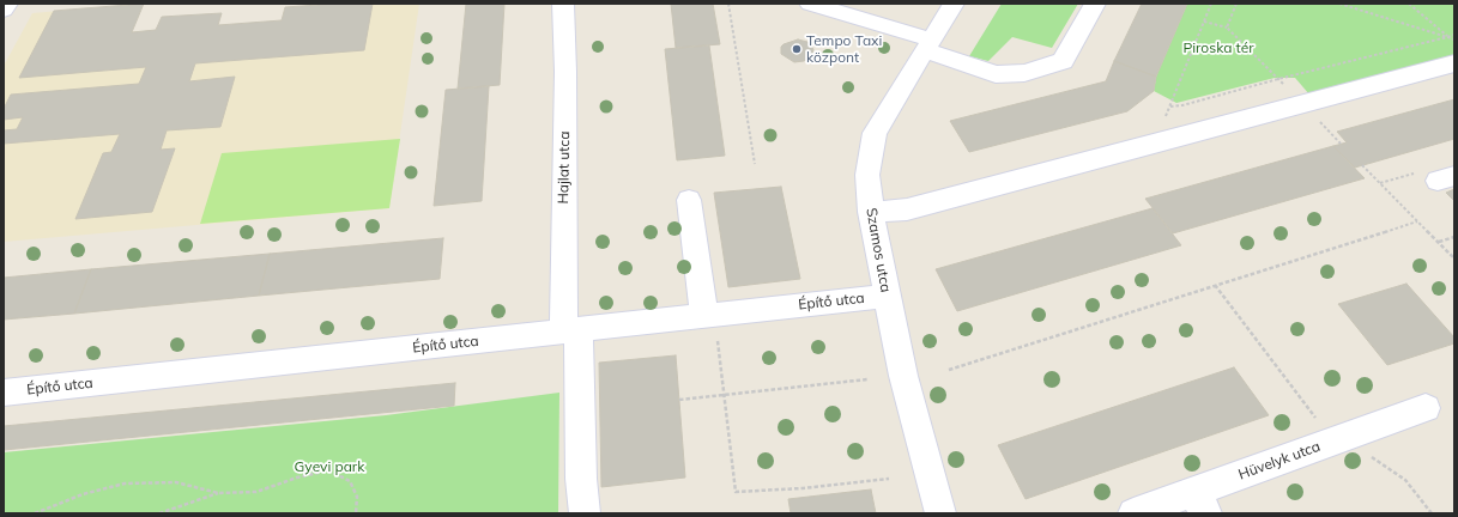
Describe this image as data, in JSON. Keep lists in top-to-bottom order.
{
  "streets": {
    "street": [
      "Hajlat utca",
      "Szamos utca",
      "Építő utca",
      "Hüvelyk utca"
    ]
  },
  "crossings": [
    ["Hajlat utca", "Építő utca"],
    ["Szamos utca", "Építő utca"]
  ],
  "parks": ["Piroska tér", "Gyevi park"],
  "places": ["Tempo Taxi központ"]
}
